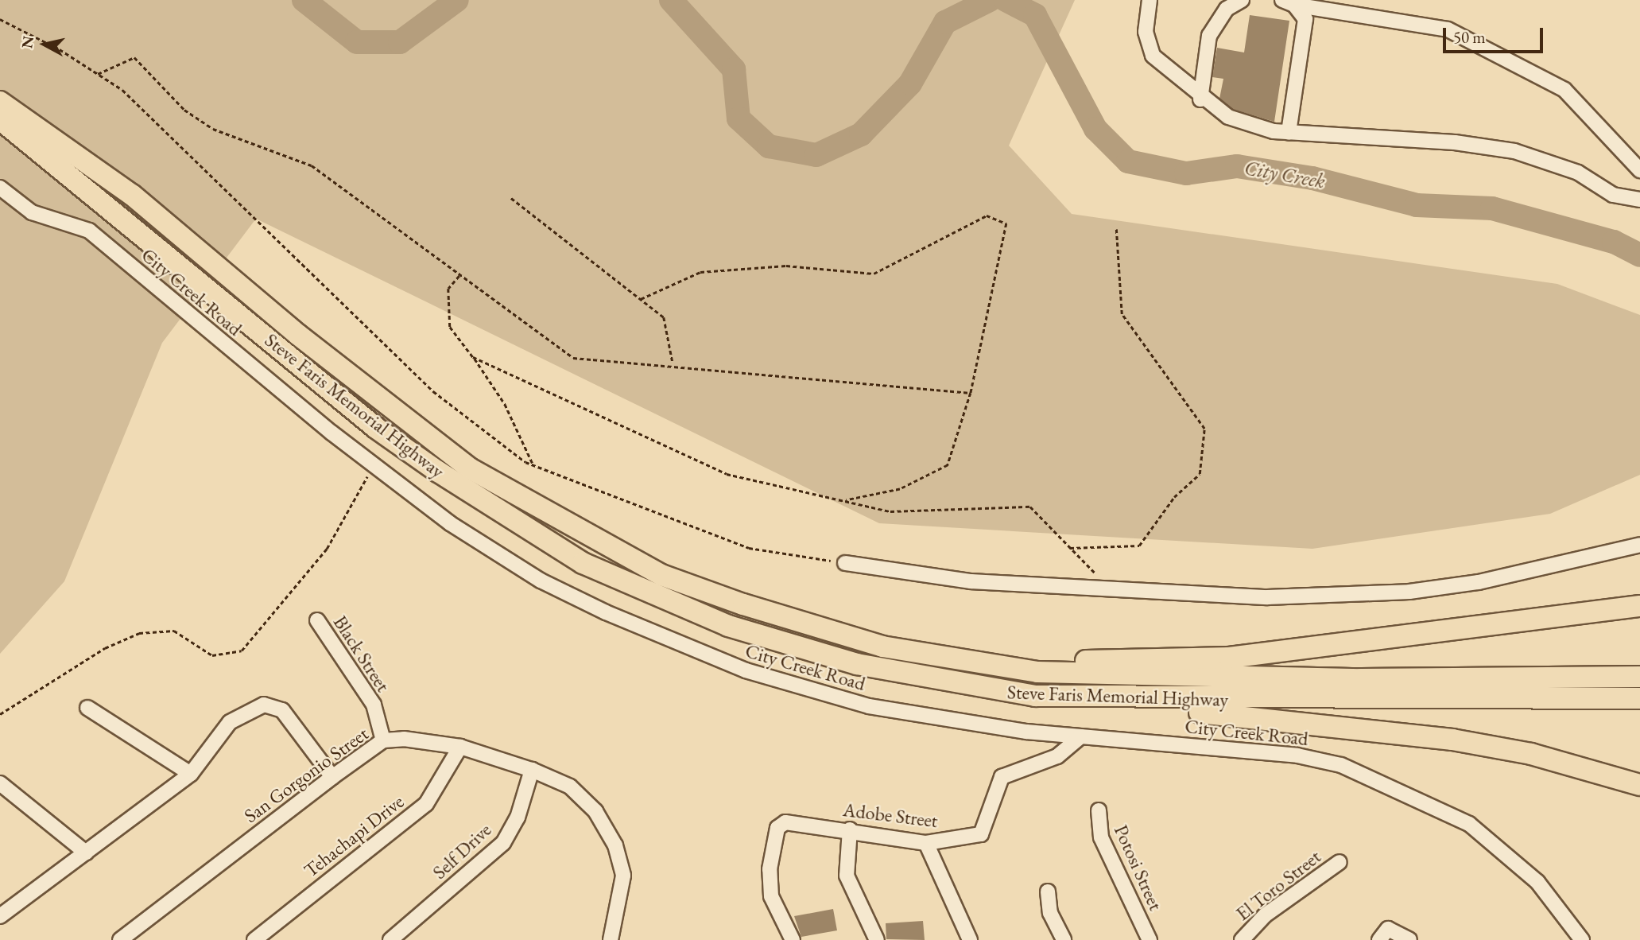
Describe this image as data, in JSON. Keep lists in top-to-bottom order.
{
  "streets": {
    "highway": ["Steve Faris Memorial Highway"],
    "street": [
      "City Creek Road",
      "Black Street",
      "San Gorgonio Street",
      "Adobe Street",
      "Tehachapi Drive",
      "Self Drive",
      "Potosi Street",
      "El Toro Street"
    ]
  },
  "crossings": [
    ["City Creek Road", "Adobe Street"],
    ["Black Street", "San Gorgonio Street"],
    ["San Gorgonio Street", "Tehachapi Drive"],
    ["San Gorgonio Street", "Self Drive"]
  ],
  "water": ["City Creek"],
  "scale_bar": "50 m",
  "north": "left"
}
